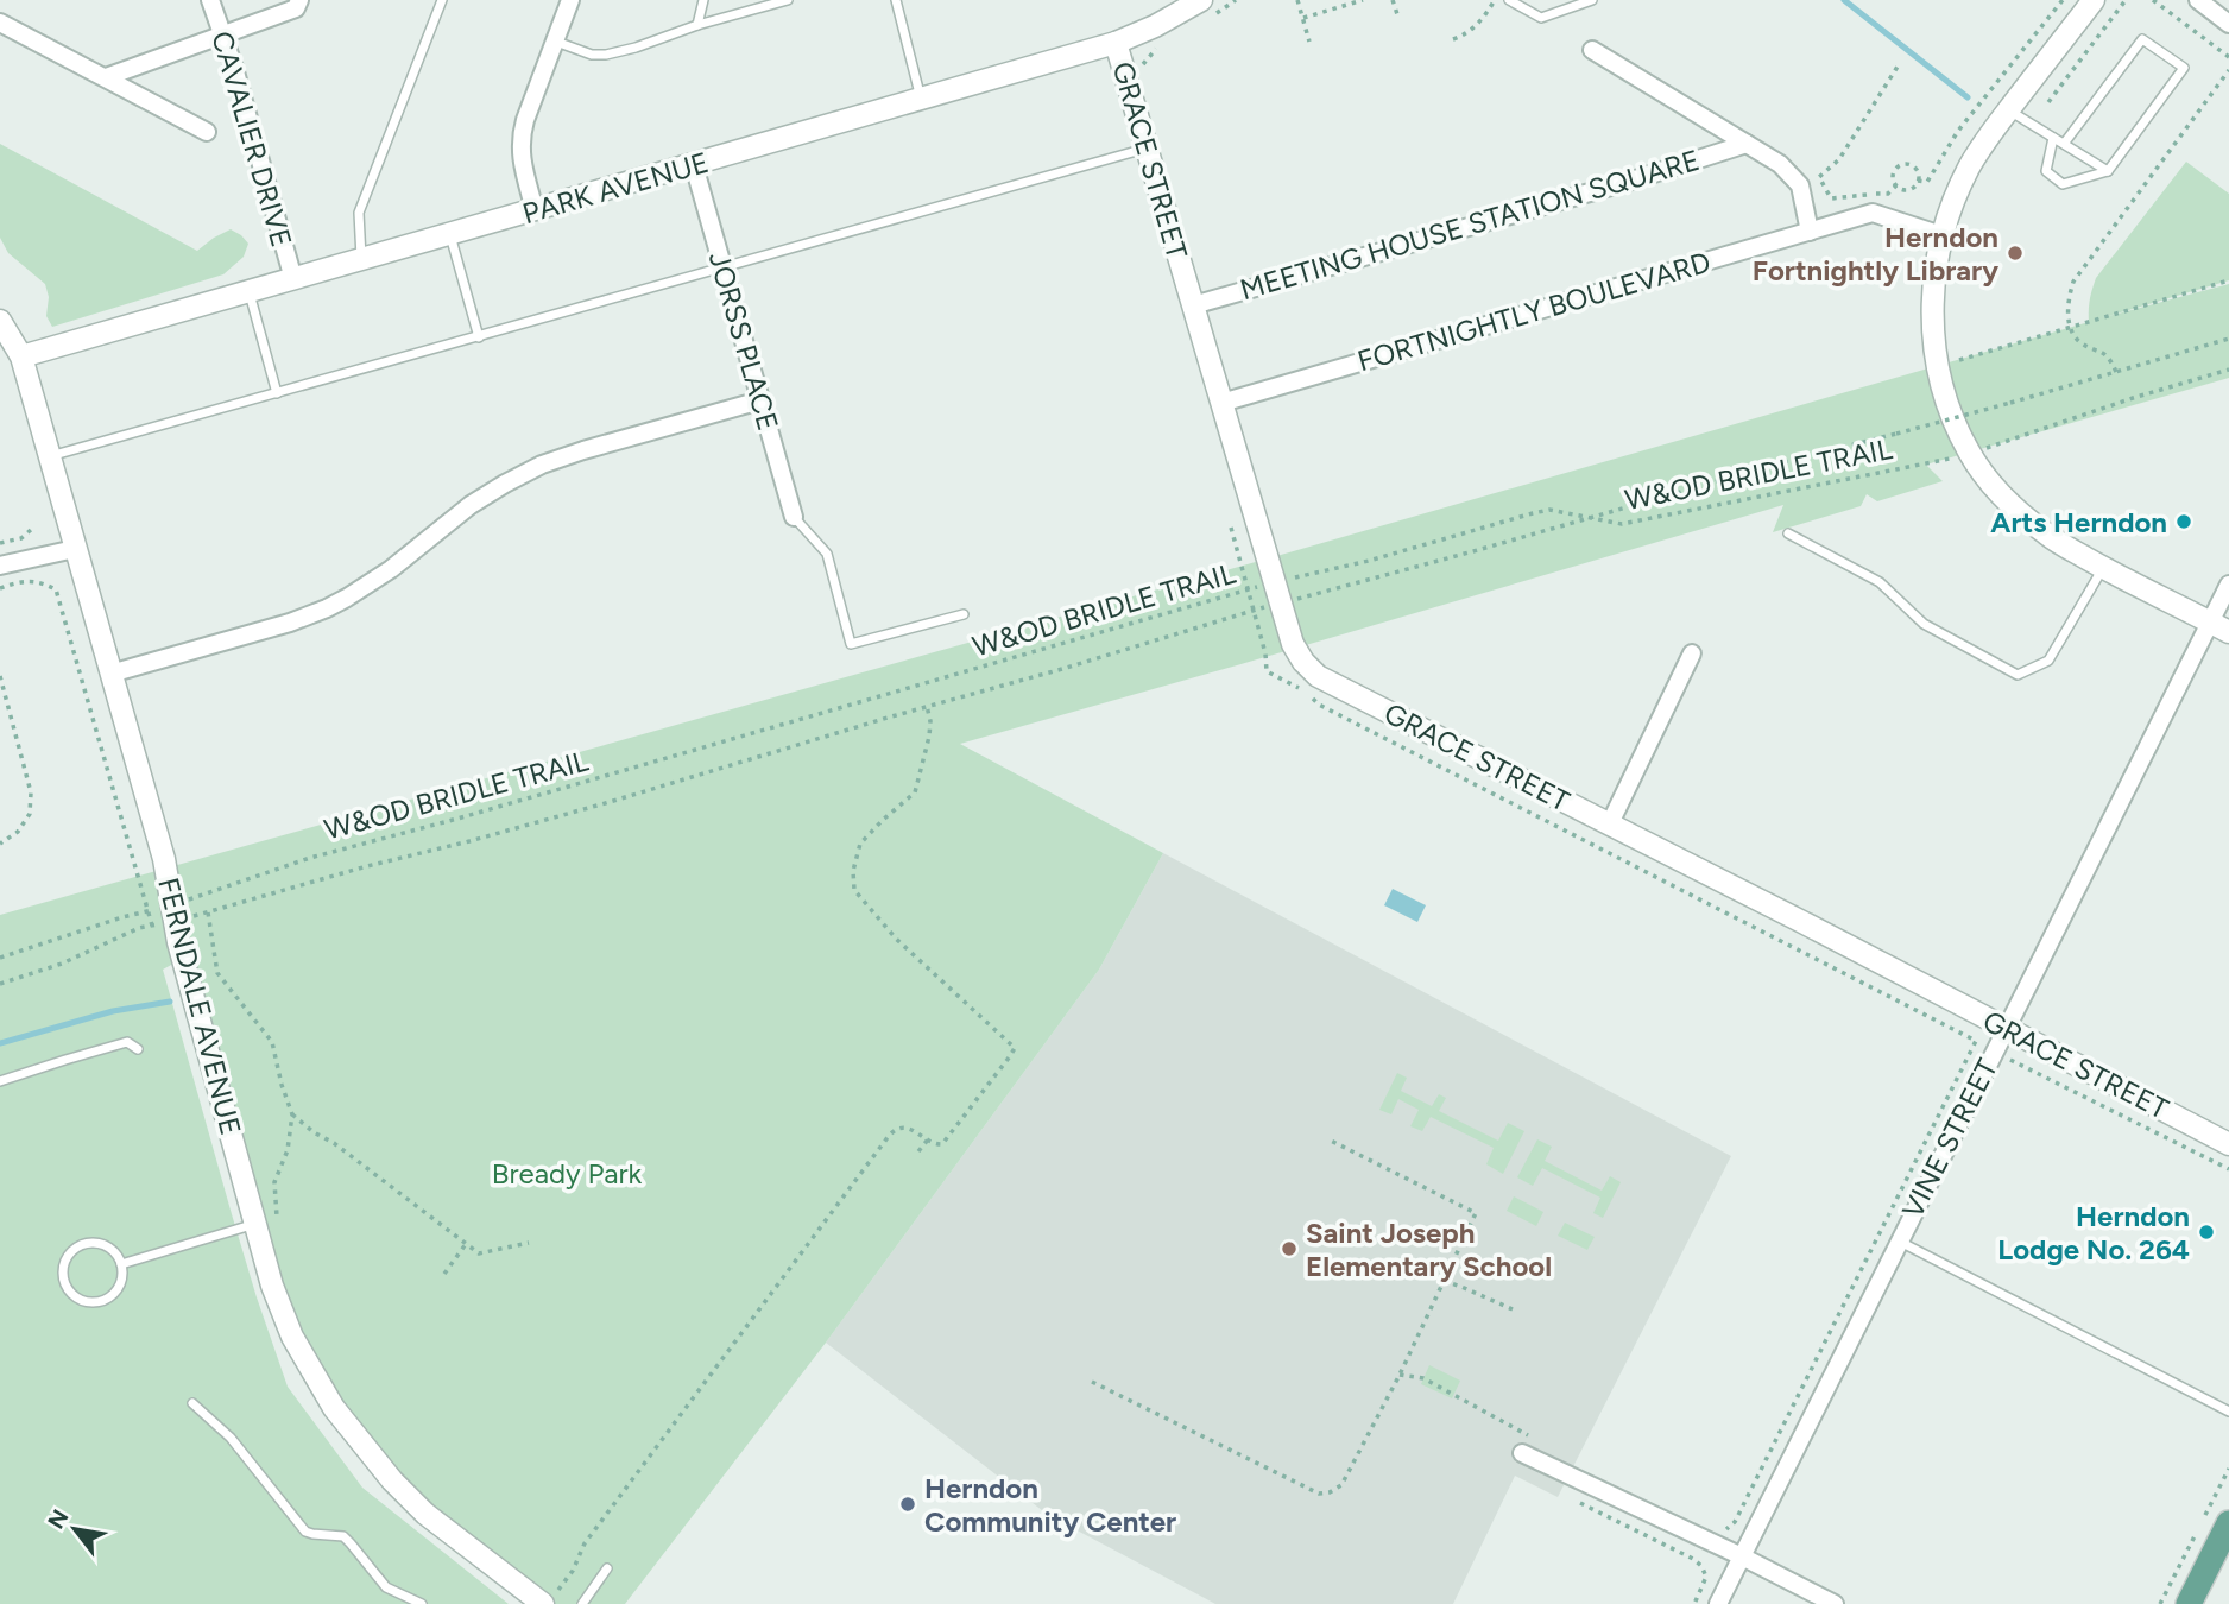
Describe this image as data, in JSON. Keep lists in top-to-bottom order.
{
  "streets": {
    "street": [
      "CAVALIER DRIVE",
      "GRACE STREET",
      "PARK AVENUE",
      "MEETING HOUSE STATION SQUARE",
      "FORTNIGHTLY BOULEVARD",
      "JORSS PLACE",
      "FERNDALE AVENUE",
      "VINE STREET"
    ],
    "path": ["W&OD BRIDLE TRAIL"]
  },
  "crossings": [
    ["CAVALIER DRIVE", "PARK AVENUE"],
    ["GRACE STREET", "PARK AVENUE"],
    ["GRACE STREET", "MEETING HOUSE STATION SQUARE"],
    ["GRACE STREET", "FORTNIGHTLY BOULEVARD"],
    ["GRACE STREET", "W&OD BRIDLE TRAIL"],
    ["GRACE STREET", "VINE STREET"],
    ["PARK AVENUE", "JORSS PLACE"],
    ["PARK AVENUE", "FERNDALE AVENUE"],
    ["W&OD BRIDLE TRAIL", "FERNDALE AVENUE"]
  ],
  "parks": ["Bready Park"],
  "places": [
    "Herndon Fortnightly Library",
    "Arts Herndon",
    "Herndon Lodge No. 264",
    "Saint Joseph Elementary School",
    "Herndon Community Center"
  ],
  "north": "top left"
}
